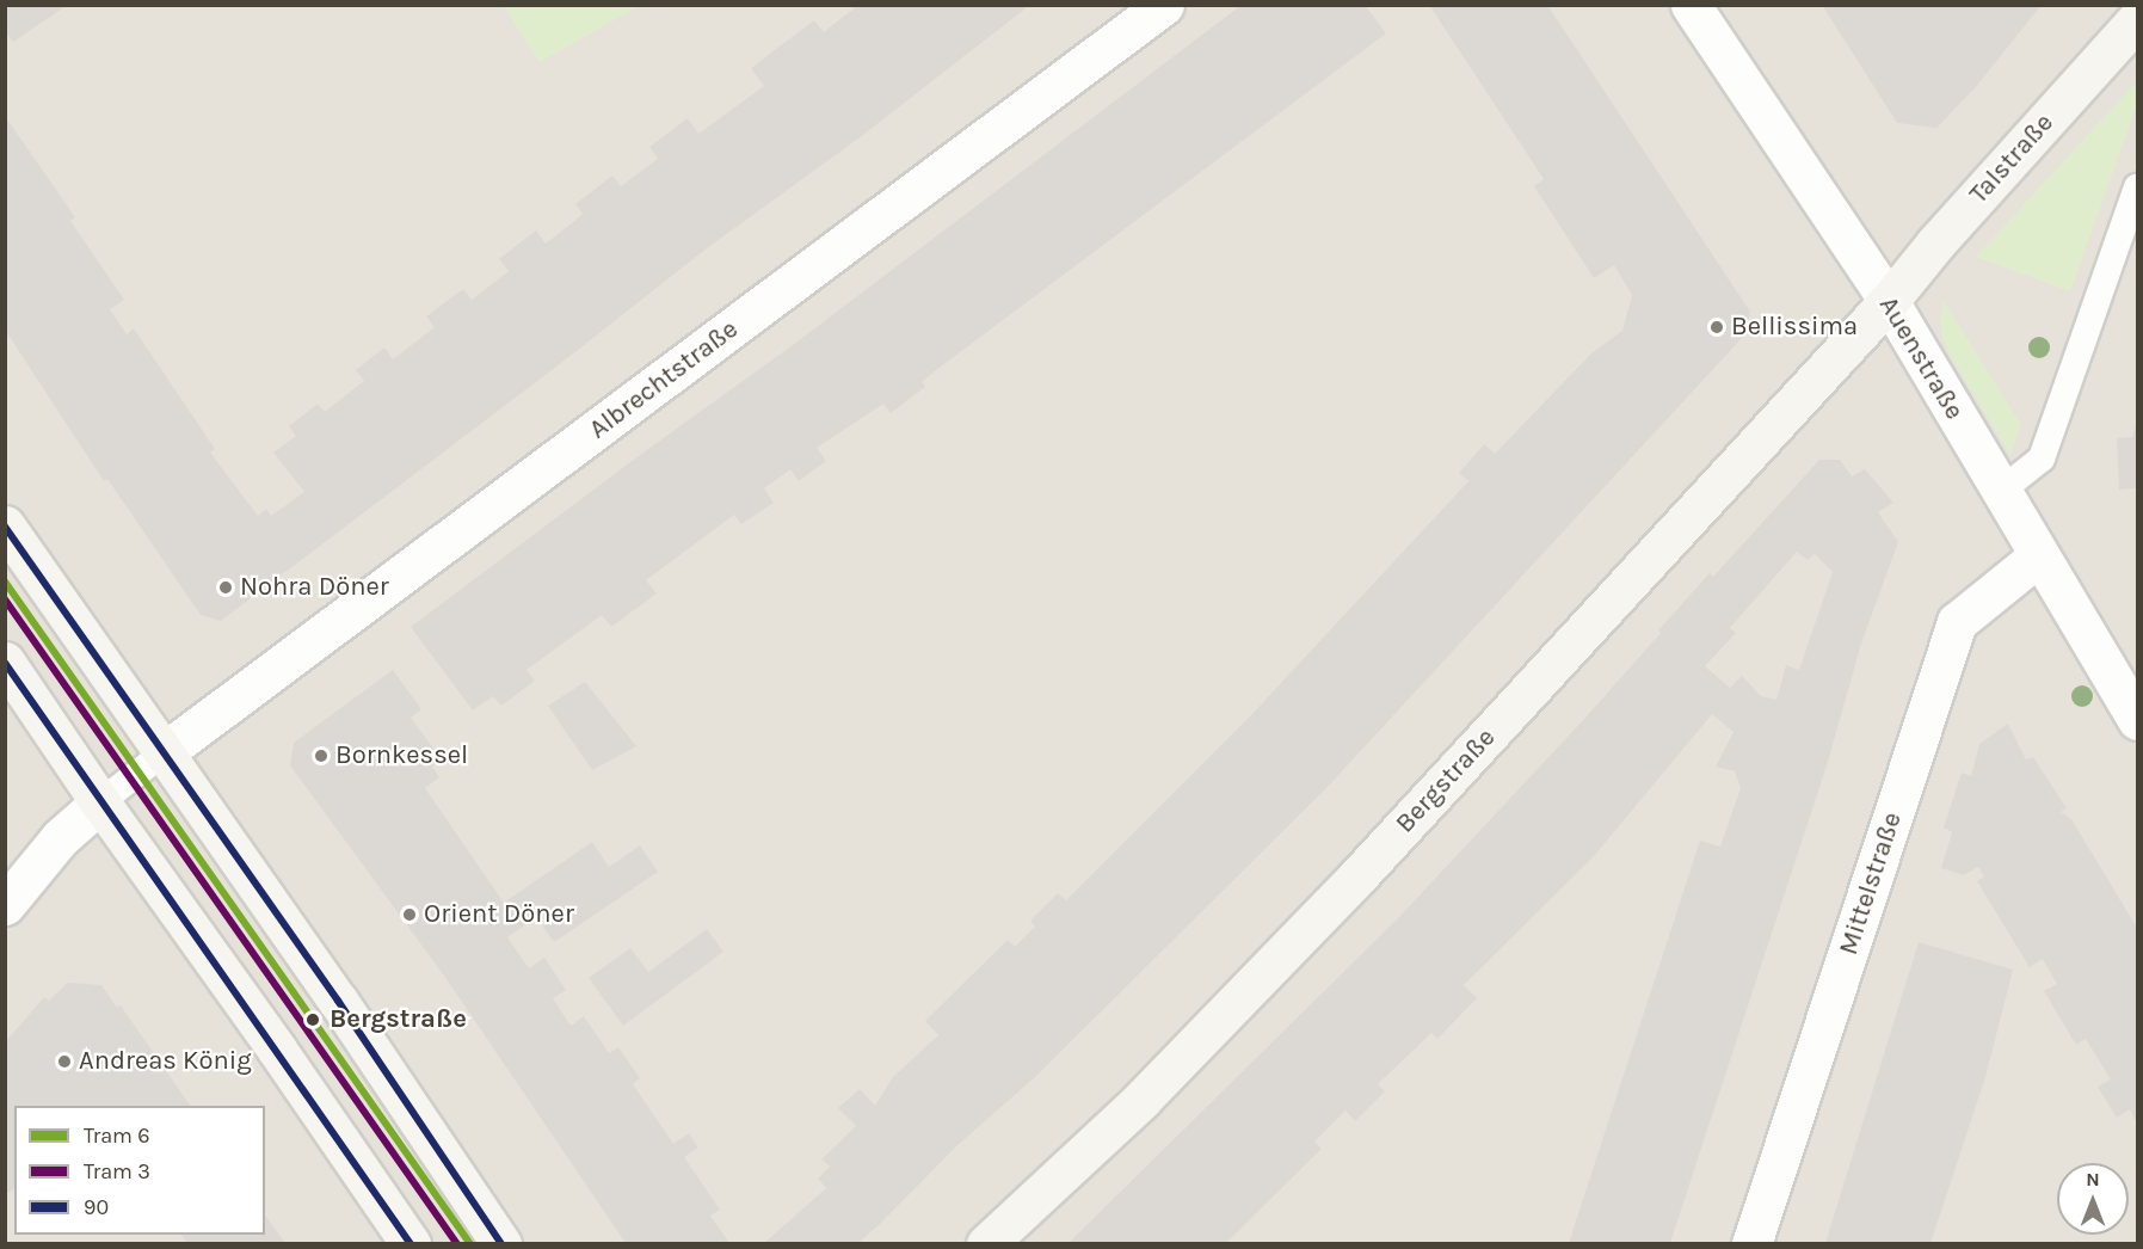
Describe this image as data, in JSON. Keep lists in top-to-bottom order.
{
  "streets": {
    "main road": ["Talstraße", "Bergstraße"],
    "street": ["Auenstraße", "Albrechtstraße", "Mittelstraße"]
  },
  "crossings": [
    ["Talstraße", "Auenstraße"],
    ["Talstraße", "Bergstraße"],
    ["Auenstraße", "Bergstraße"],
    ["Auenstraße", "Mittelstraße"]
  ],
  "places": [
    "Bellissima",
    "Nohra Döner",
    "Bornkessel",
    "Orient Döner",
    "Bergstraße",
    "Andreas König"
  ],
  "lines": ["transit line 90", "tram line 6", "tram line 3"],
  "legend": ["Tram 6", "Tram 3", "90"],
  "north": "top"
}
